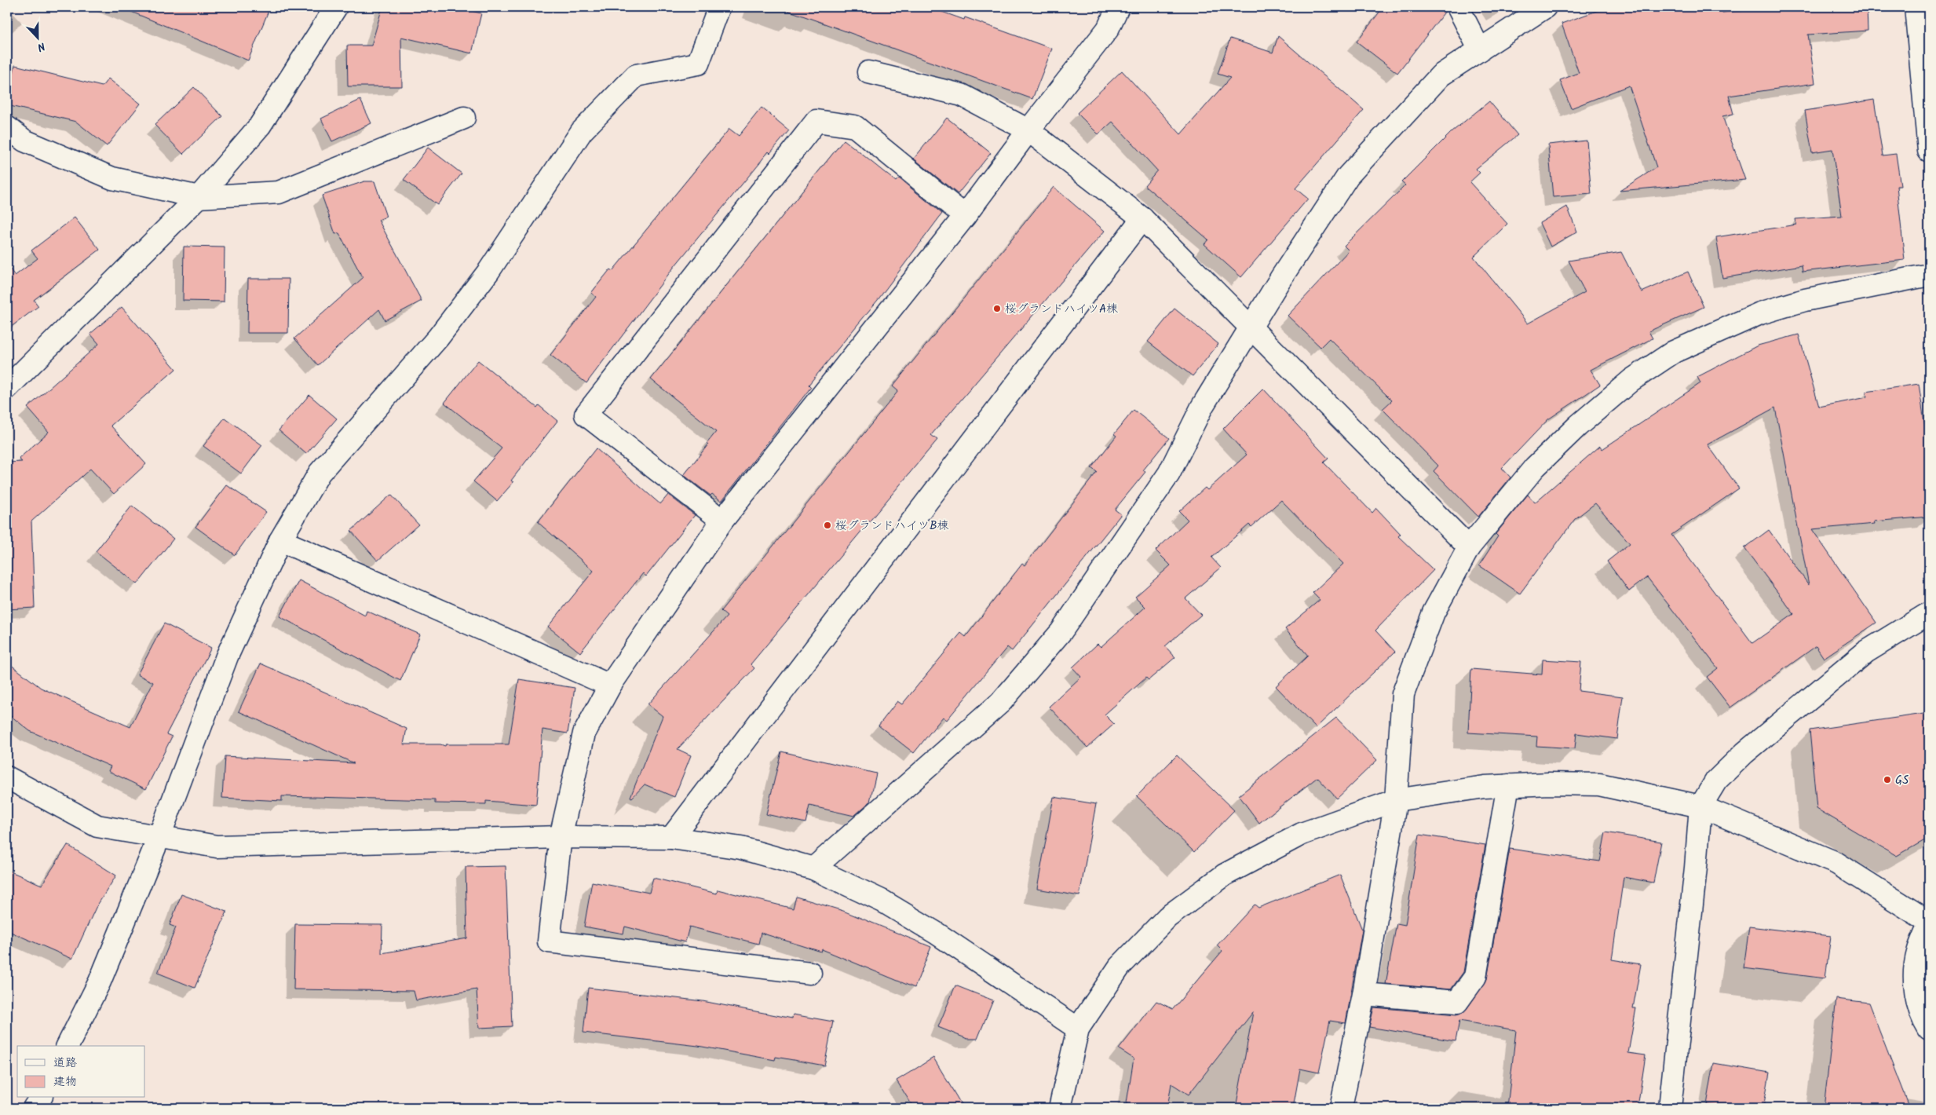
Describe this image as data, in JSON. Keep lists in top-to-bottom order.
{
  "places": ["桜グランドハイツA棟", "桜グランドハイツB棟", "GS"],
  "legend": ["道路", "建物"],
  "north": "bottom"
}
